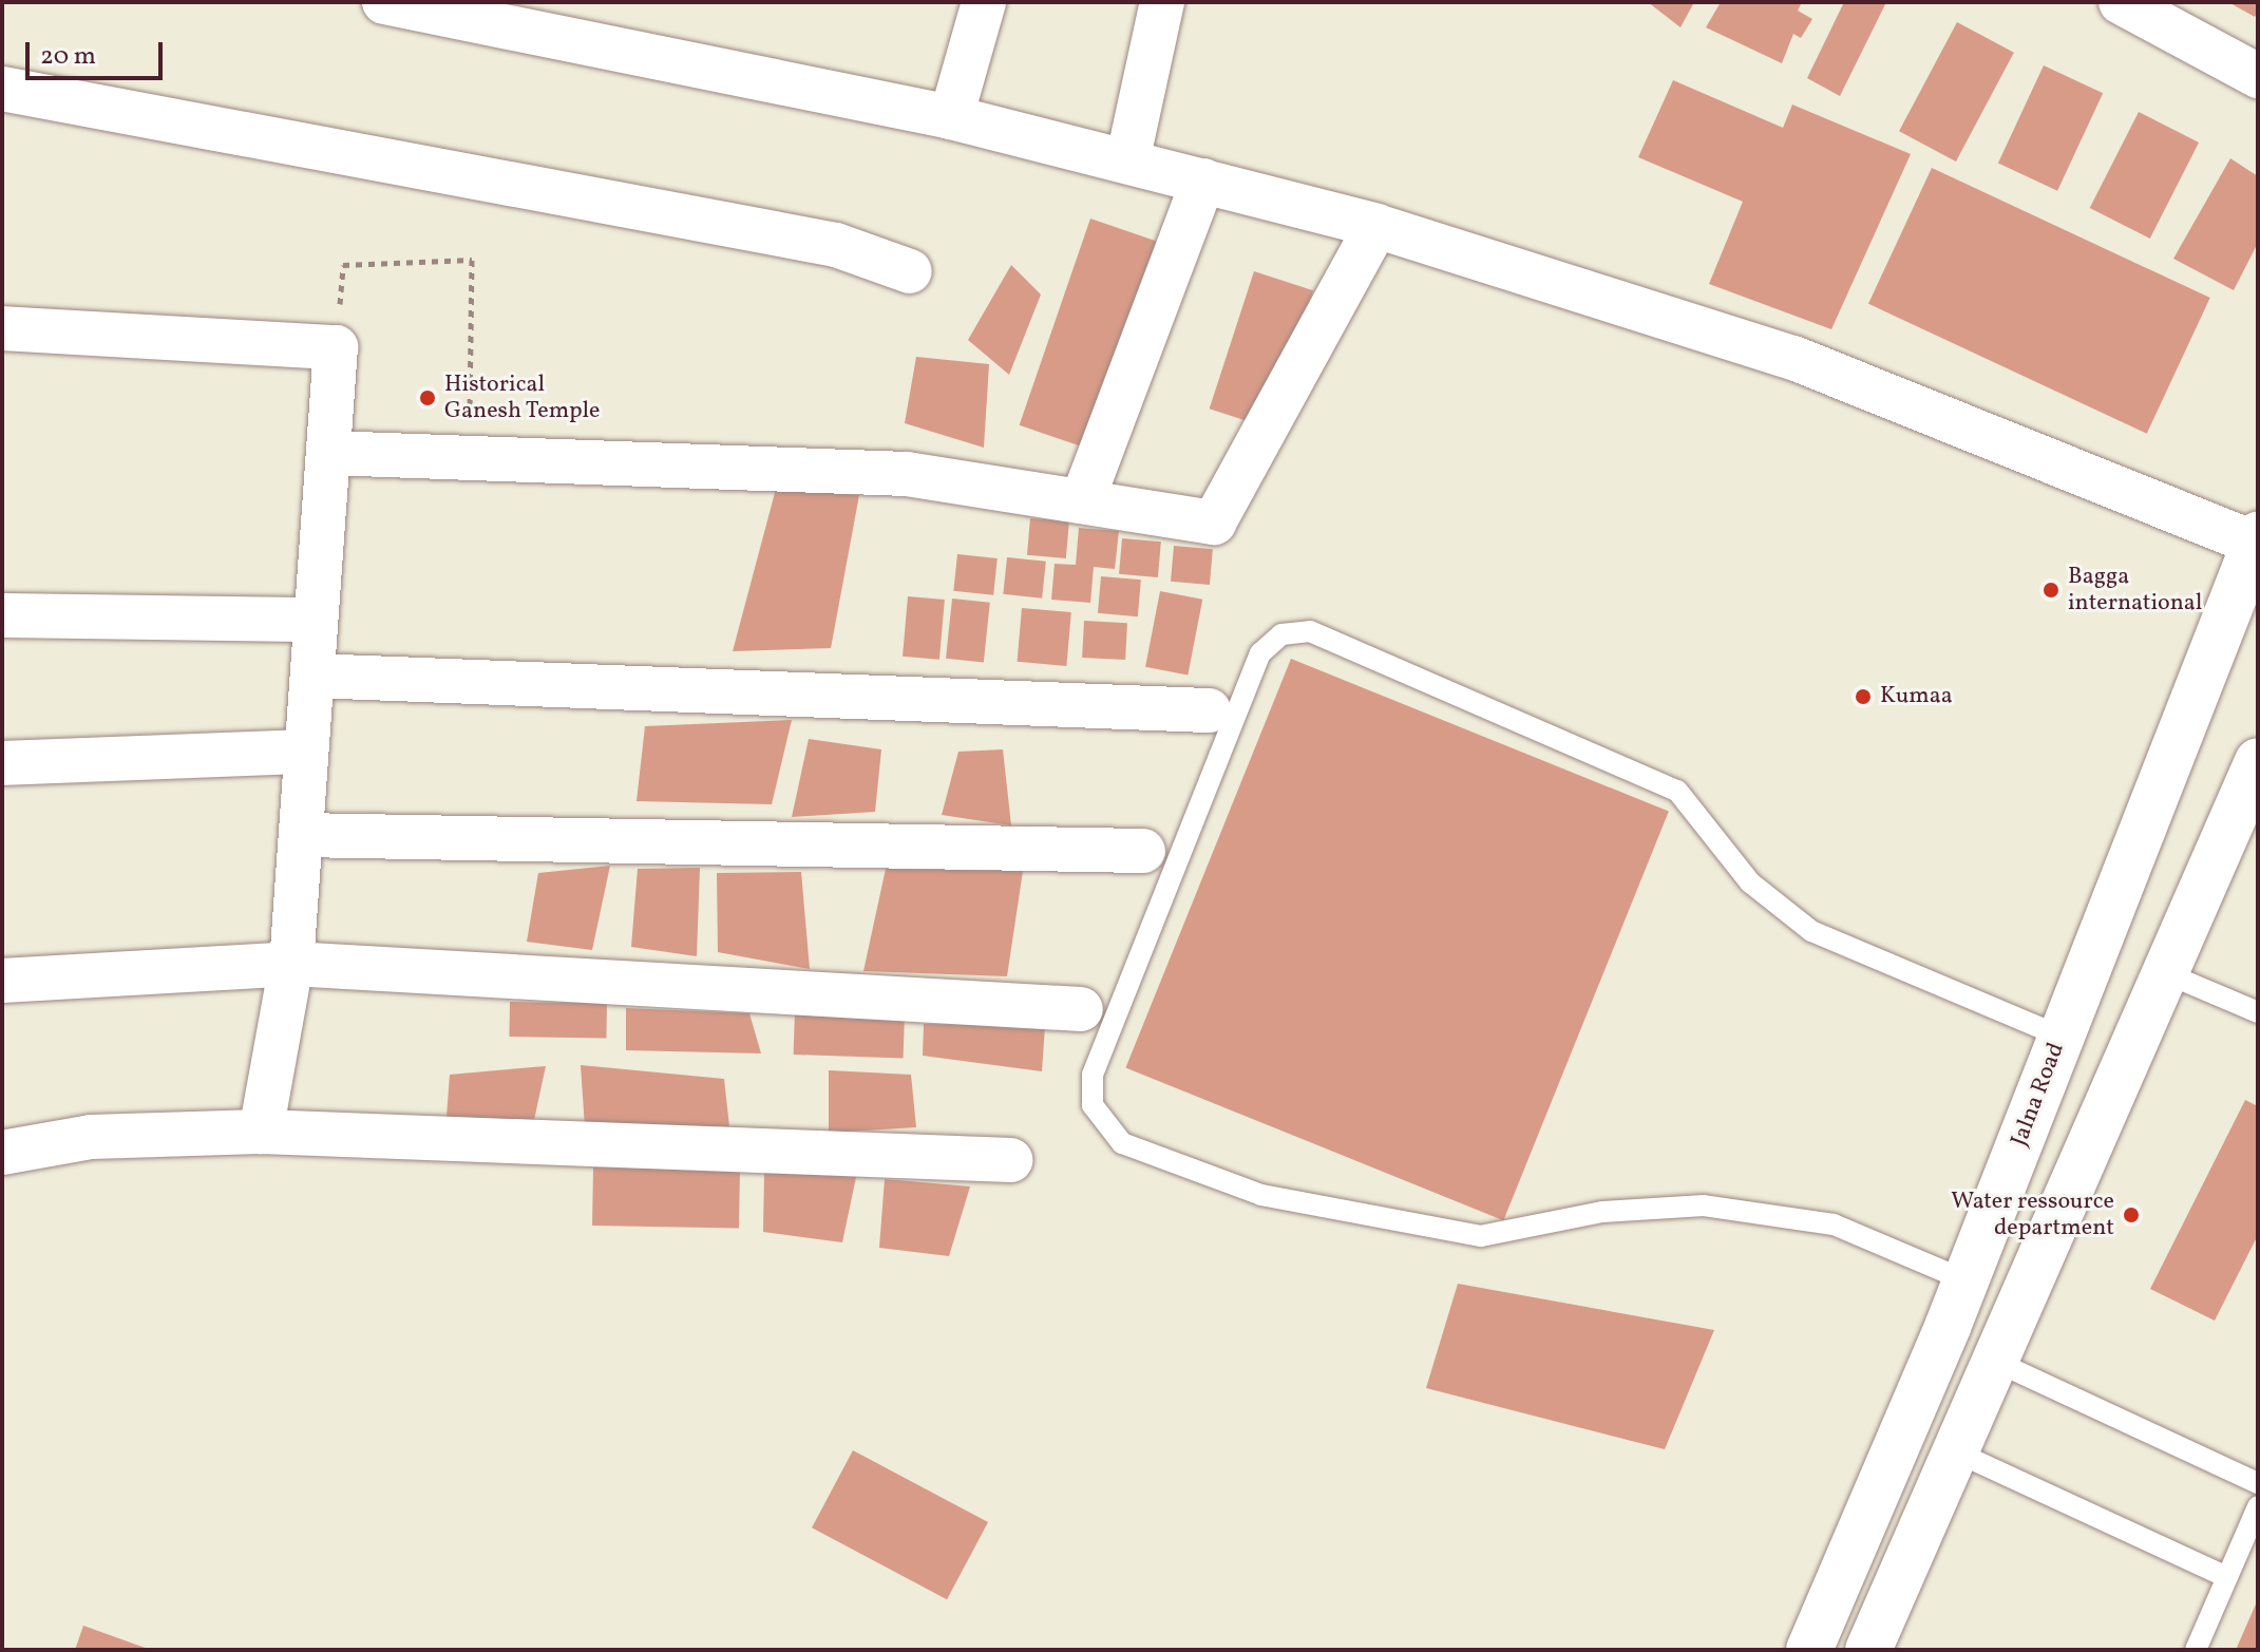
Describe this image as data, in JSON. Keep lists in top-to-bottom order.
{
  "streets": {
    "highway": ["Jalna Road"]
  },
  "places": [
    "Historical Ganesh Temple",
    "Bagga international",
    "Kumaa",
    "Water ressource department"
  ],
  "scale_bar": "20 m"
}
